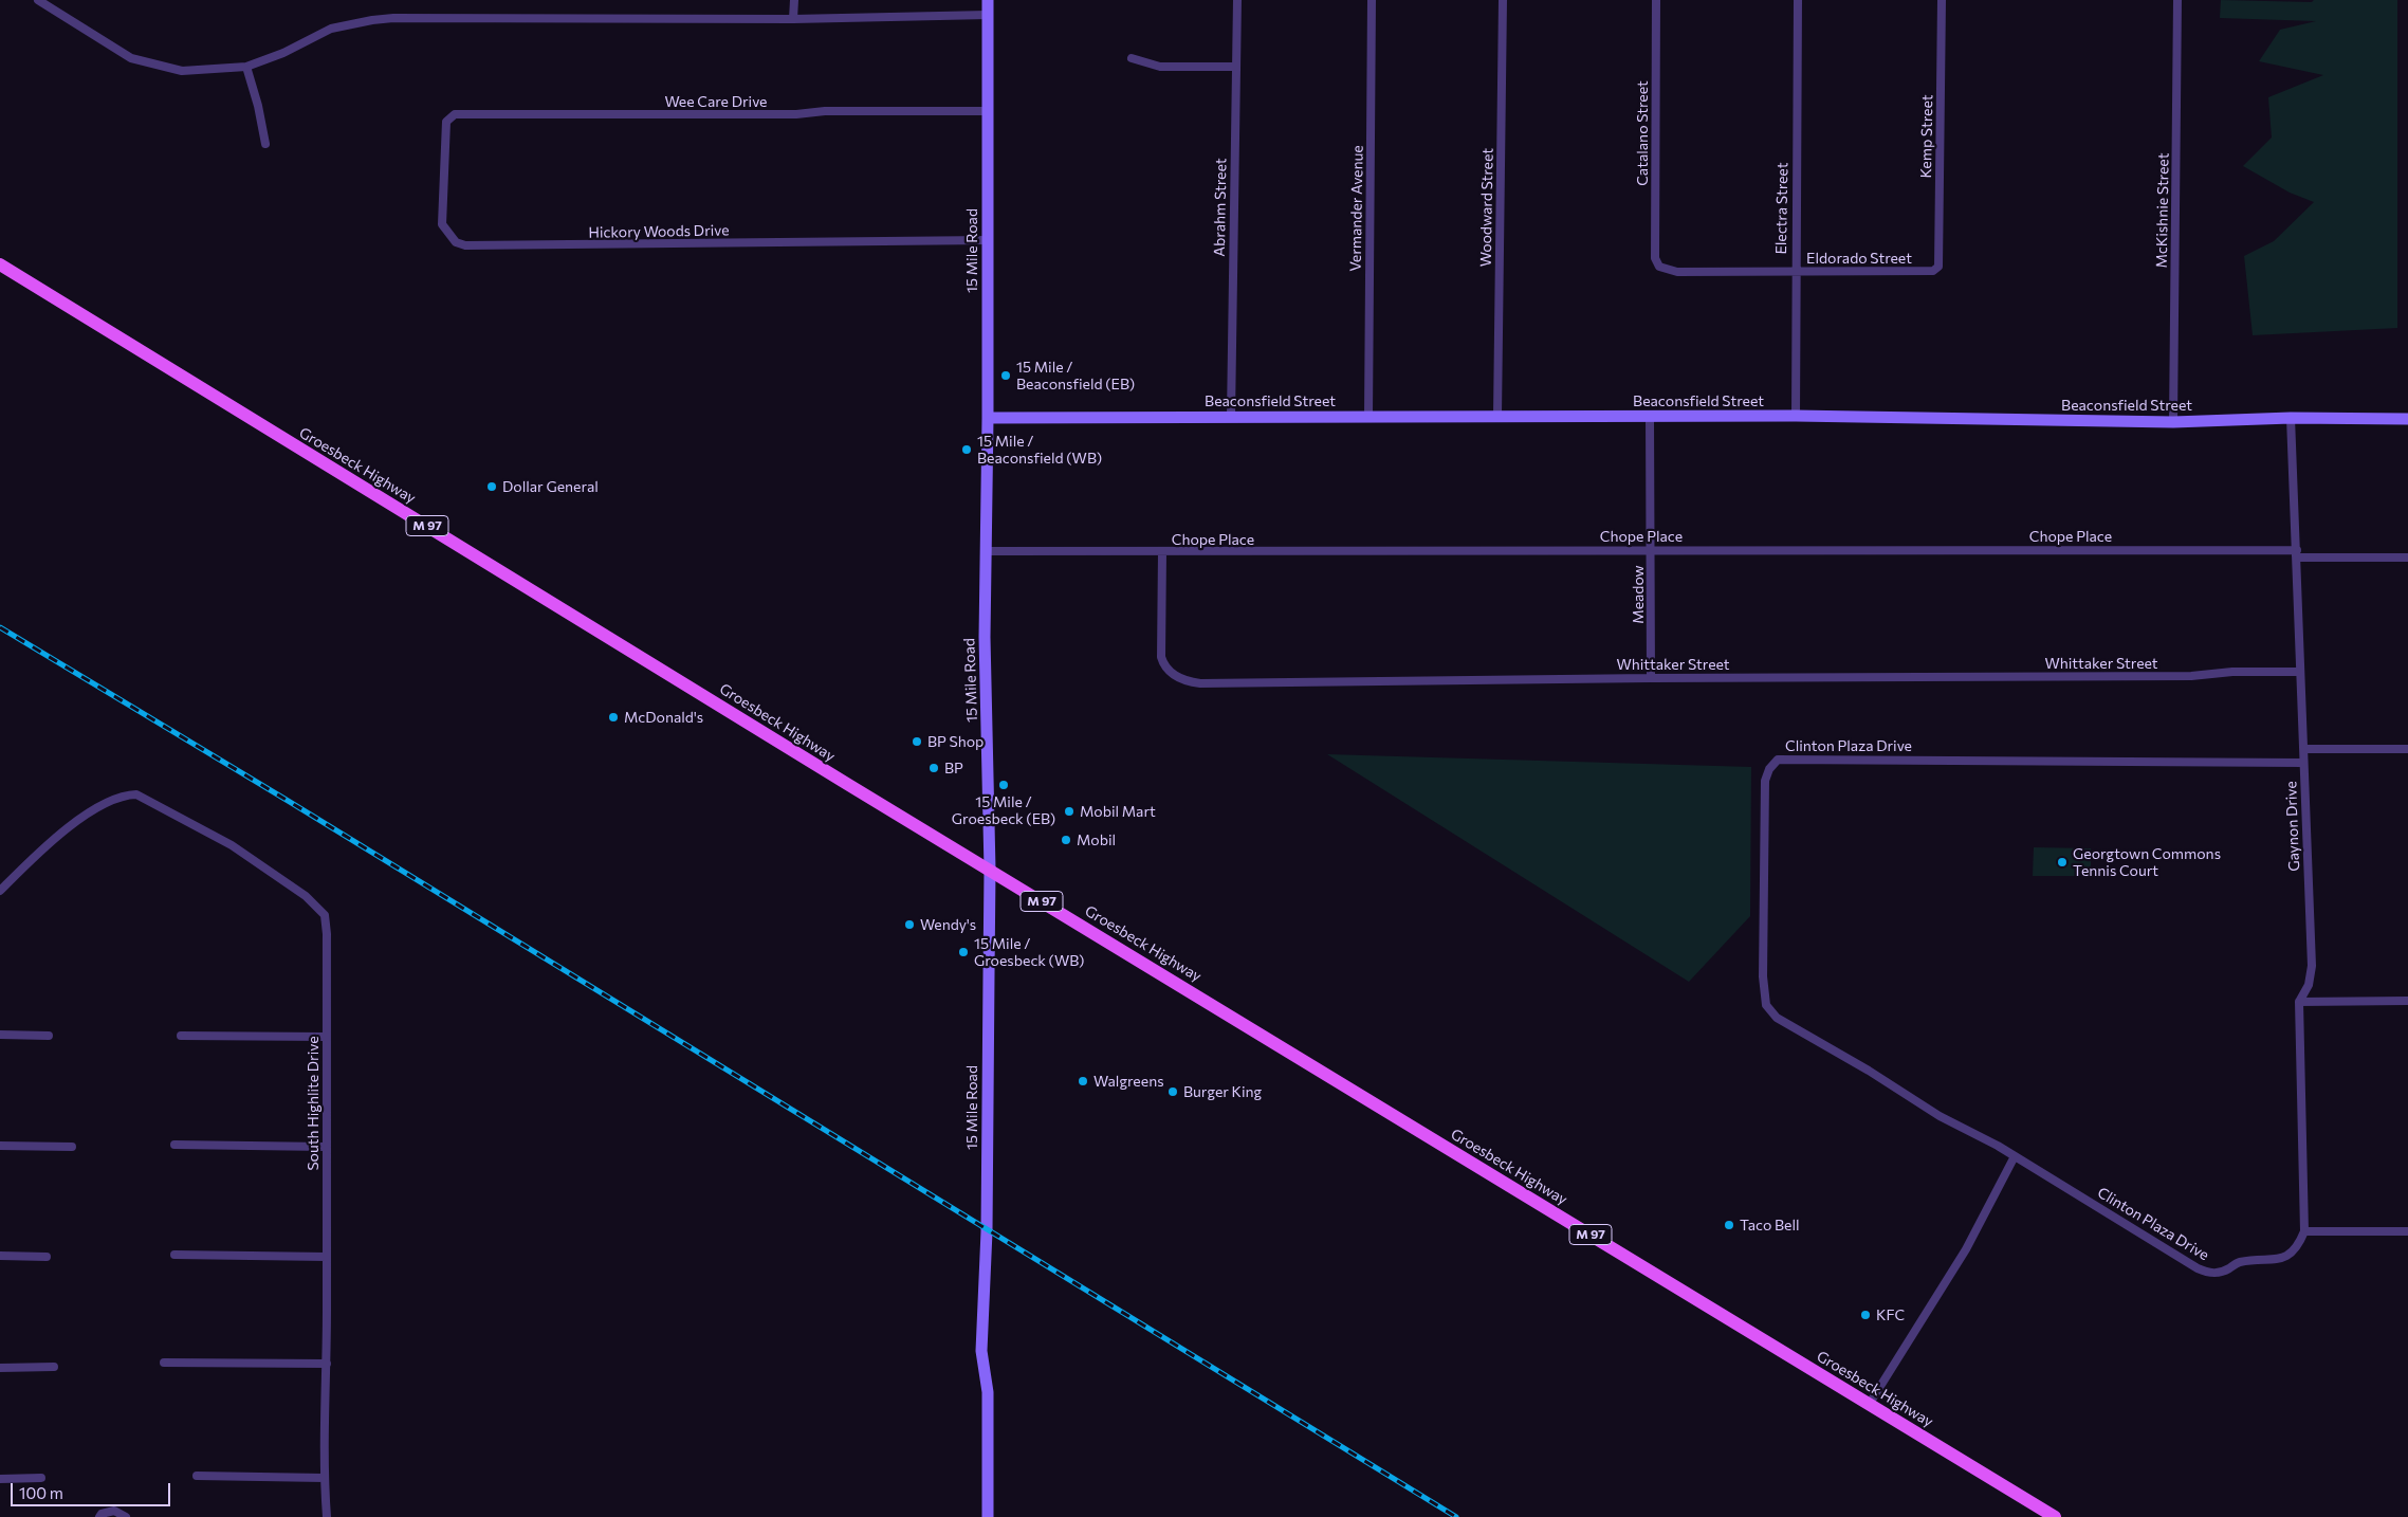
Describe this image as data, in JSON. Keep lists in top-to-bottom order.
{
  "streets": {
    "main road": [
      "15 Mile Road",
      "Beaconsfield Street",
      "Groesbeck Highway",
      "M 97"
    ],
    "street": [
      "Wee Care Drive",
      "Catalano Street",
      "Kemp Street",
      "Abrahm Street",
      "Woodward Street",
      "Vermander Avenue",
      "Electra Street",
      "McKishnie Street",
      "Hickory Woods Drive",
      "Eldorado Street",
      "Chope Place",
      "Meadow",
      "Whittaker Street",
      "Clinton Plaza Drive",
      "Gaynon Drive",
      "South Highlite Drive"
    ]
  },
  "crossings": [
    ["Wee Care Drive", "Hickory Woods Drive"],
    ["Wee Care Drive", "15 Mile Road"],
    ["Catalano Street", "Eldorado Street"],
    ["Kemp Street", "Eldorado Street"],
    ["Abrahm Street", "Beaconsfield Street"],
    ["Woodward Street", "Beaconsfield Street"],
    ["Vermander Avenue", "Beaconsfield Street"],
    ["Electra Street", "Eldorado Street"],
    ["Electra Street", "Beaconsfield Street"],
    ["McKishnie Street", "Beaconsfield Street"],
    ["Hickory Woods Drive", "15 Mile Road"],
    ["15 Mile Road", "Beaconsfield Street"],
    ["15 Mile Road", "Groesbeck Highway"],
    ["15 Mile Road", "Chope Place"],
    ["Beaconsfield Street", "Meadow"],
    ["Beaconsfield Street", "Gaynon Drive"],
    ["Chope Place", "Meadow"],
    ["Chope Place", "Whittaker Street"],
    ["Chope Place", "Gaynon Drive"],
    ["Meadow", "Whittaker Street"],
    ["Whittaker Street", "Gaynon Drive"],
    ["Clinton Plaza Drive", "Gaynon Drive"]
  ],
  "places": [
    "15 Mile / Beaconsfield (EB)",
    "15 Mile / Beaconsfield (WB)",
    "Dollar General",
    "McDonald's",
    "BP Shop",
    "BP",
    "15 Mile / Groesbeck (EB)",
    "Mobil Mart",
    "Mobil",
    "Georgtown Commons Tennis Court",
    "Wendy's",
    "15 Mile / Groesbeck (WB)",
    "Walgreens",
    "Burger King",
    "Taco Bell",
    "KFC"
  ],
  "scale_bar": "100 m"
}
